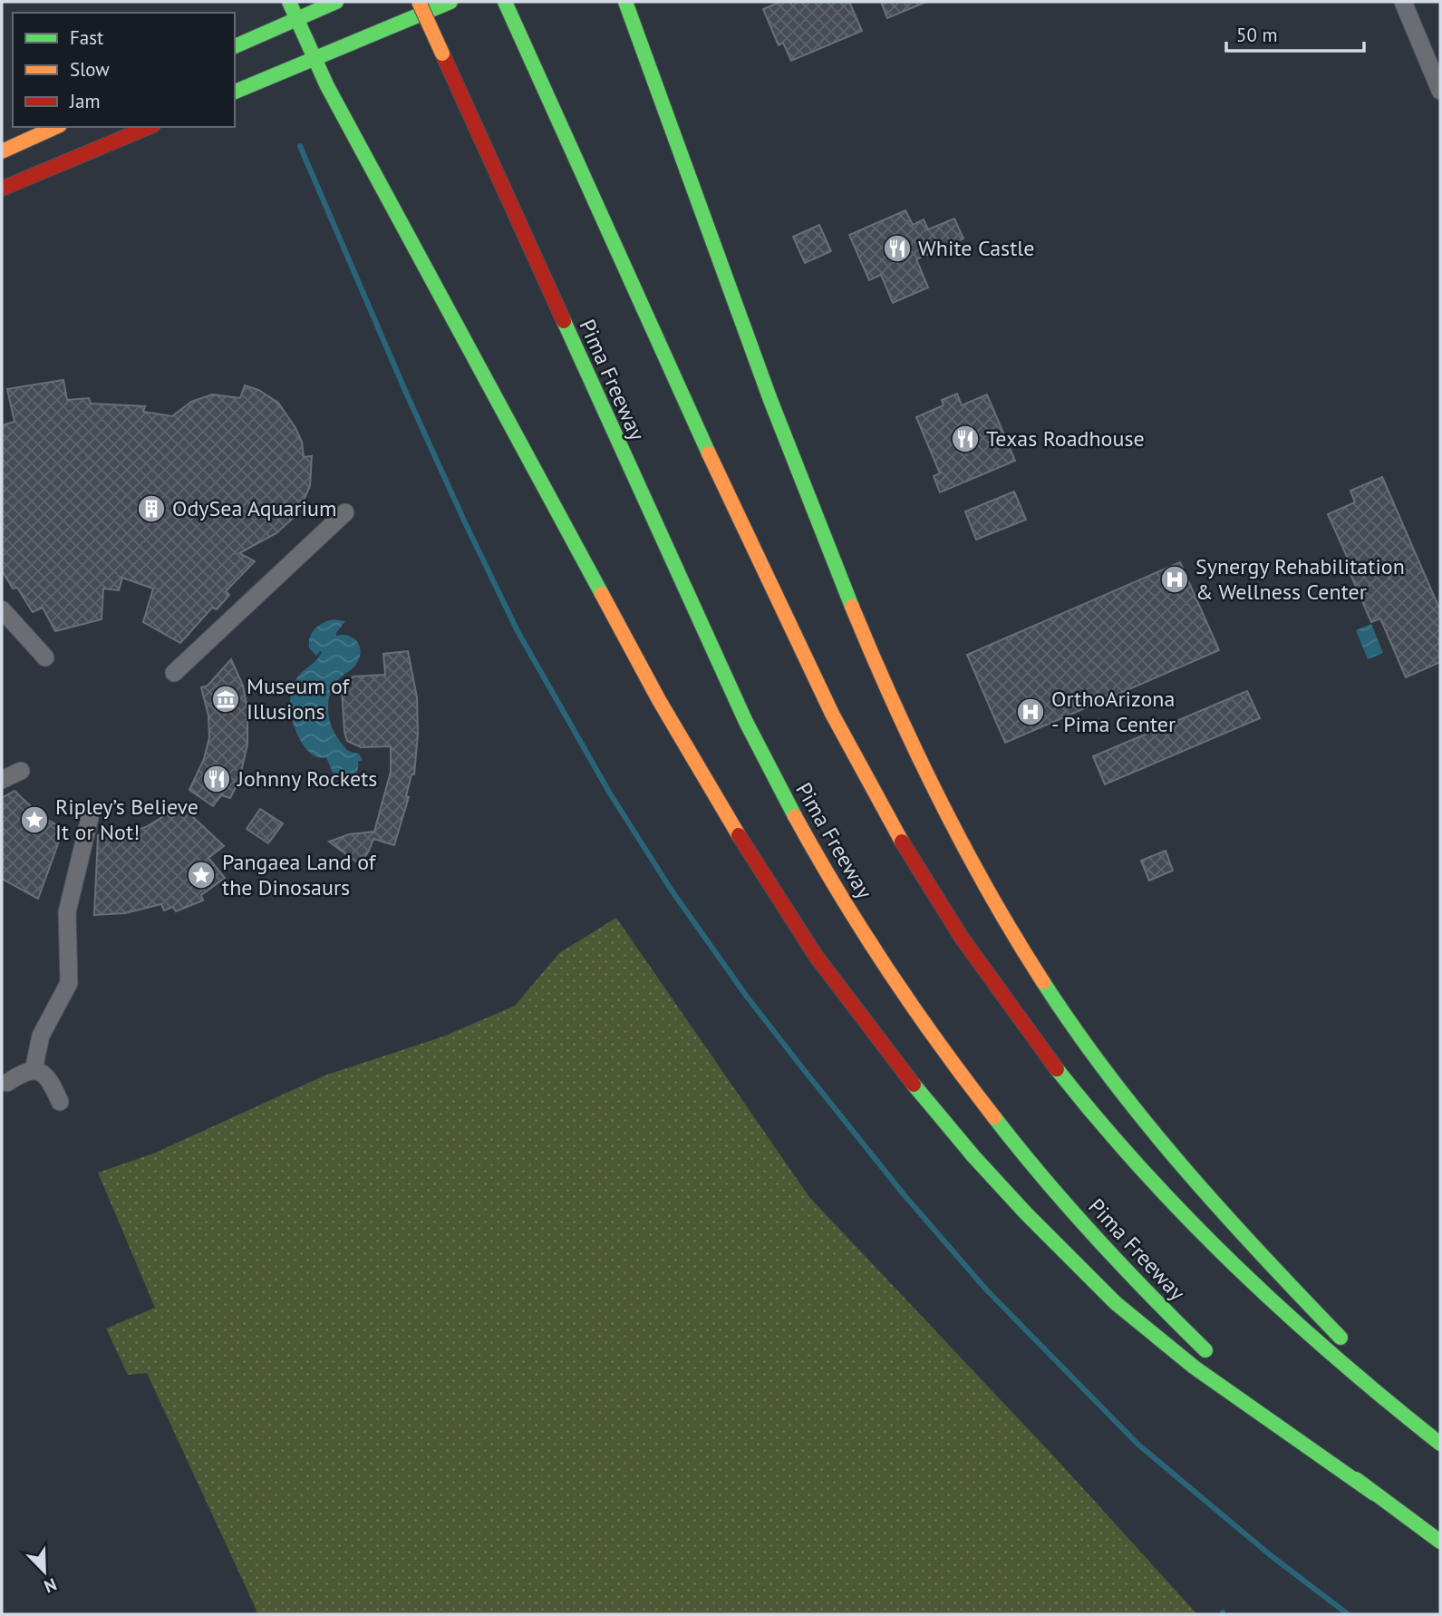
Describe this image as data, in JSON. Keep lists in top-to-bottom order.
{
  "streets": {
    "main road": ["Pima Freeway"]
  },
  "places": {
    "restaurant": ["White Castle", "Texas Roadhouse", "Johnny Rockets"],
    "building": ["OdySea Aquarium"],
    "hospital": ["Synergy Rehabilitation & Wellness Center", "OrthoArizona - Pima Center"],
    "museum": ["Museum of Illusions"],
    "place": ["Ripley’s Believe It or Not!", "Pangaea Land of the Dinosaurs"]
  },
  "legend": ["Fast", "Slow", "Jam"],
  "scale_bar": "50 m",
  "north": "bottom right"
}
